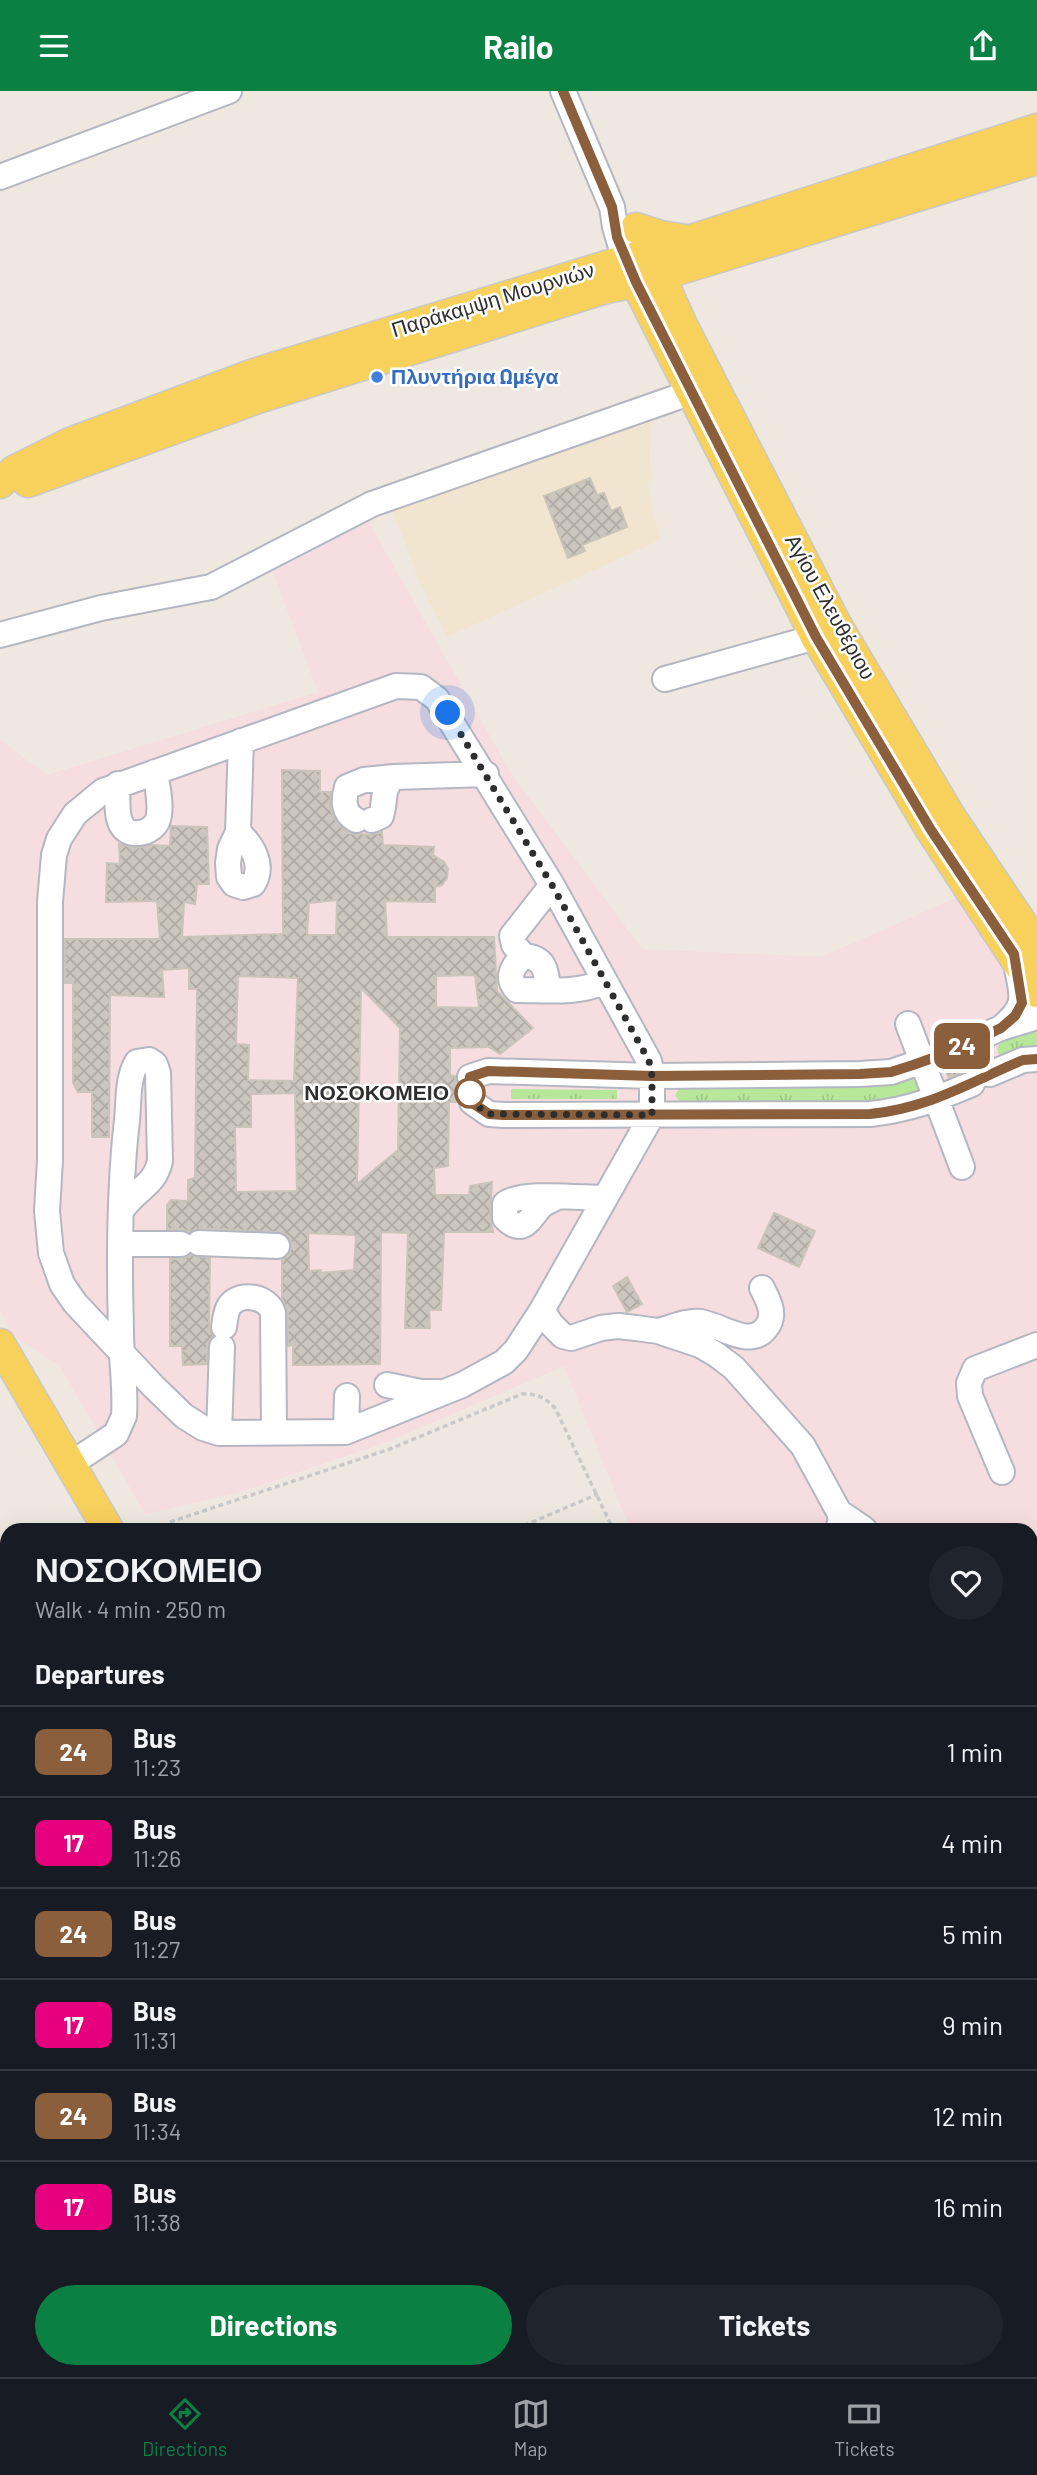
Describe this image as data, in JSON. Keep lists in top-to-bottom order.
{
  "streets": {
    "main road": ["Παράκαμψη Μουρνιών", "Αγίου Ελευθέριου"]
  },
  "crossings": [
    ["Παράκαμψη Μουρνιών", "Αγίου Ελευθέριου"]
  ],
  "places": ["Πλυντήρια Ωμέγα", "ΝΟΣΟΚΟΜΕΙΟ"],
  "lines": ["bus line 24"],
  "page": {
    "header": "Railo",
    "on_map": "24",
    "heading": [
      ["ΝΟΣΟΚΟΜΕΙΟ", "Walk · 4 min · 250 m"],
      "Departures"
    ],
    "list": [
      {
        "mark": "24",
        "name": "Bus",
        "note": "11:23",
        "value": "1 min"
      },
      {
        "mark": "17",
        "name": "Bus",
        "note": "11:26",
        "value": "4 min"
      },
      {
        "mark": "24",
        "name": "Bus",
        "note": "11:27",
        "value": "5 min"
      },
      {
        "mark": "17",
        "name": "Bus",
        "note": "11:31",
        "value": "9 min"
      },
      {
        "mark": "24",
        "name": "Bus",
        "note": "11:34",
        "value": "12 min"
      },
      {
        "mark": "17",
        "name": "Bus",
        "note": "11:38",
        "value": "16 min"
      }
    ],
    "buttons": ["Directions", "Tickets"],
    "tabs": ["Directions", "Map", "Tickets"]
  }
}
